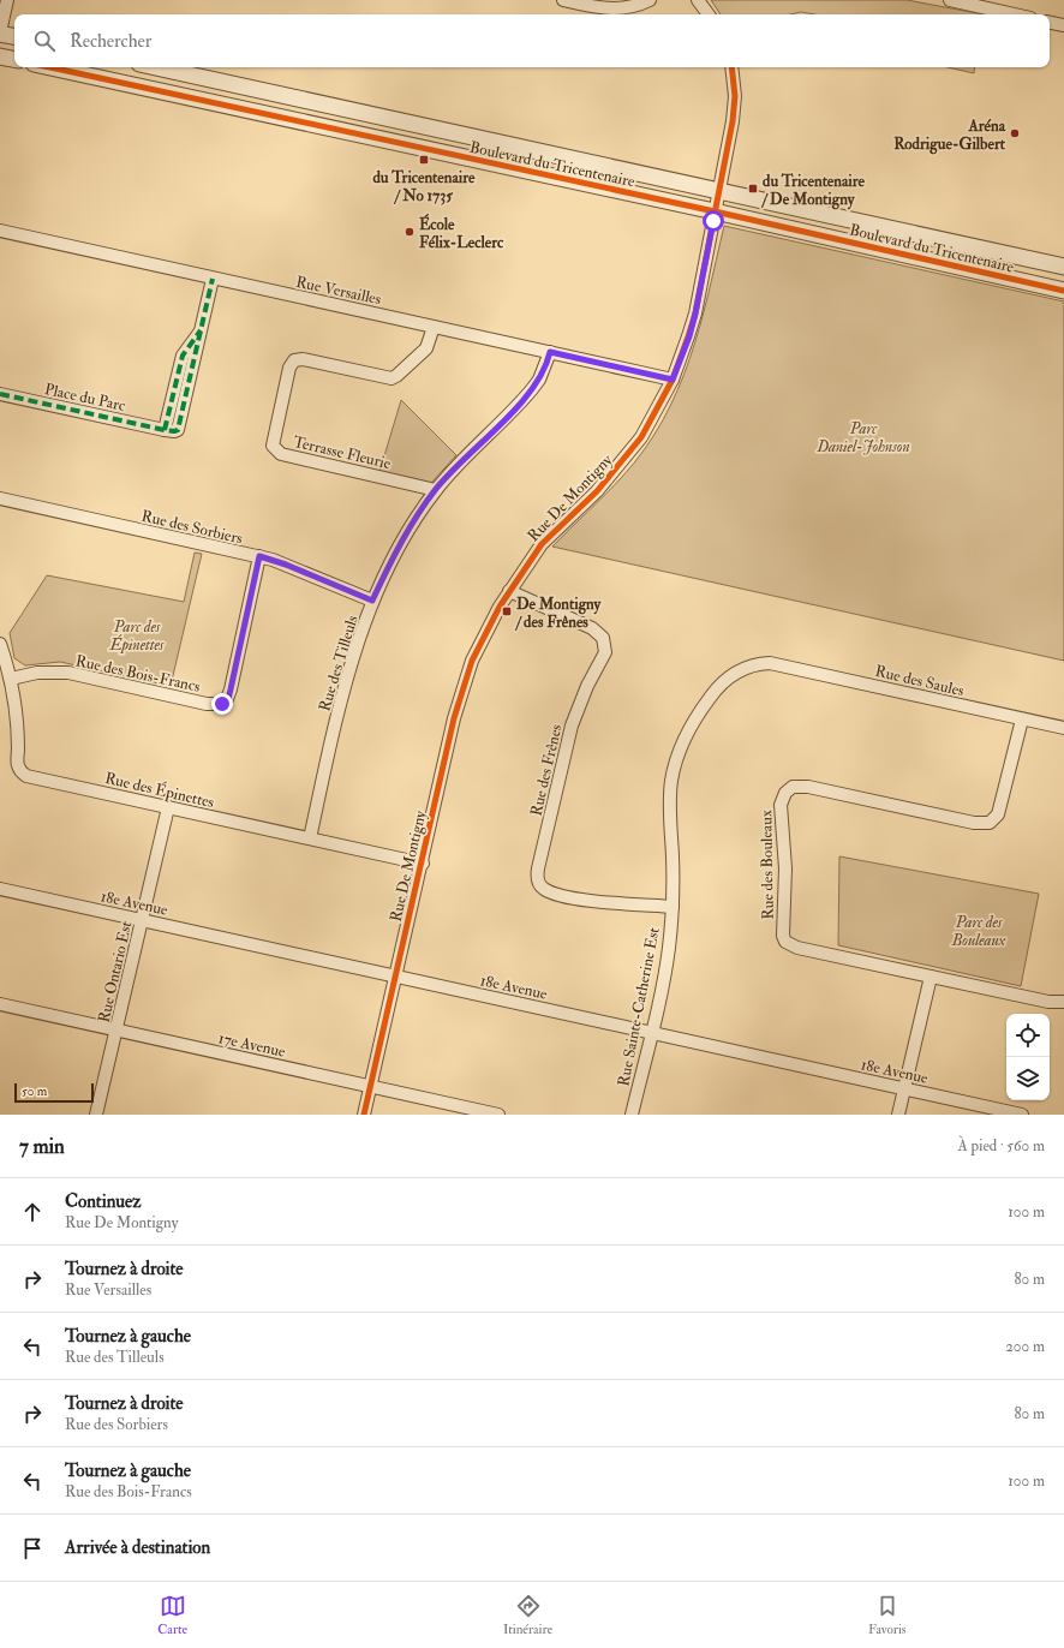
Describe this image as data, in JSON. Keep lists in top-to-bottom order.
{
  "streets": {
    "street": [
      "Boulevard du Tricentenaire",
      "Rue Versailles",
      "Place du Parc",
      "Terrasse Fleurie",
      "Rue De Montigny",
      "Rue des Sorbiers",
      "Rue des Tilleuls",
      "Rue des Bois-Francs",
      "Rue des Saules",
      "Rue des Frênes",
      "Rue des Épinettes",
      "Rue des Bouleaux",
      "18e Avenue",
      "Rue Ontario Est",
      "Rue Sainte-Catherine Est",
      "17e Avenue"
    ]
  },
  "crossings": [
    ["Boulevard du Tricentenaire", "Rue De Montigny"],
    ["Rue Versailles", "Place du Parc"],
    ["Rue Versailles", "Terrasse Fleurie"],
    ["Rue Versailles", "Rue De Montigny"],
    ["Rue Versailles", "Rue des Tilleuls"],
    ["Terrasse Fleurie", "Rue des Tilleuls"],
    ["Rue De Montigny", "Rue des Frênes"],
    ["Rue De Montigny", "Rue des Épinettes"],
    ["Rue De Montigny", "18e Avenue"],
    ["Rue De Montigny", "17e Avenue"],
    ["Rue des Sorbiers", "Rue des Tilleuls"],
    ["Rue des Sorbiers", "Rue des Bois-Francs"],
    ["Rue des Tilleuls", "Rue des Épinettes"],
    ["Rue des Bois-Francs", "Rue des Épinettes"],
    ["Rue des Saules", "Rue des Bouleaux"],
    ["Rue des Saules", "Rue Sainte-Catherine Est"],
    ["Rue des Frênes", "Rue Sainte-Catherine Est"],
    ["Rue des Épinettes", "Rue Ontario Est"],
    ["18e Avenue", "Rue Ontario Est"],
    ["18e Avenue", "Rue Sainte-Catherine Est"],
    ["Rue Ontario Est", "17e Avenue"]
  ],
  "parks": ["Parc Daniel-Johnson", "Parc des Épinettes", "Parc des Bouleaux"],
  "places": {
    "other": ["Aréna Rodrigue-Gilbert", "École Félix-Leclerc"],
    "transit": ["du Tricentenaire / No 1735", "du Tricentenaire / De Montigny", "De Montigny / des Frênes"]
  },
  "scale_bar": "50 m",
  "page": {
    "search": "Rechercher",
    "scale": "50 m",
    "heading": ["7 min", "À pied · 560 m"],
    "list": [
      ["Continuez", "Rue De Montigny", "100 m"],
      ["Tournez à droite", "Rue Versailles", "80 m"],
      ["Tournez à gauche", "Rue des Tilleuls", "200 m"],
      ["Tournez à droite", "Rue des Sorbiers", "80 m"],
      ["Tournez à gauche", "Rue des Bois-Francs", "100 m"],
      "Arrivée à destination"
    ],
    "nav": ["Carte", "Itinéraire", "Favoris"]
  }
}
